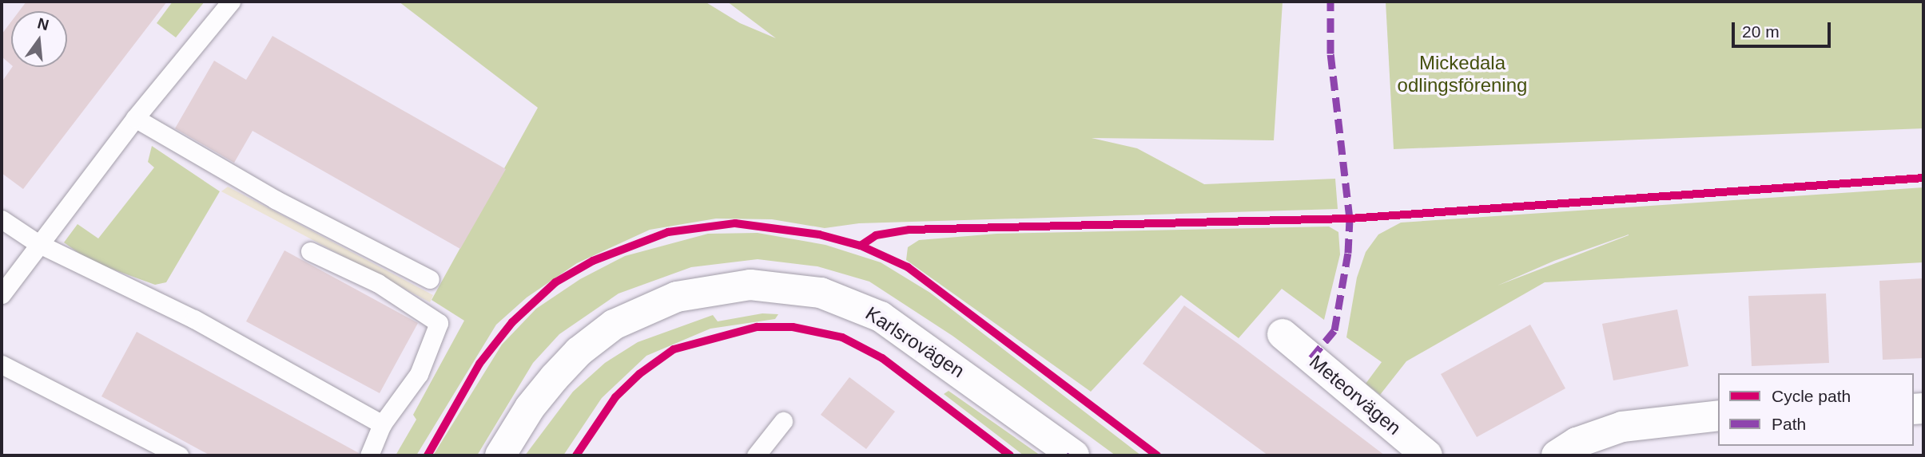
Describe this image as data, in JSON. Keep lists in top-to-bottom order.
{
  "streets": {
    "street": ["Karlsrovägen", "Meteorvägen"]
  },
  "parks": ["Mickedala odlingsförening"],
  "legend": ["Cycle path", "Path"],
  "scale_bar": "20 m",
  "north": "top"
}
